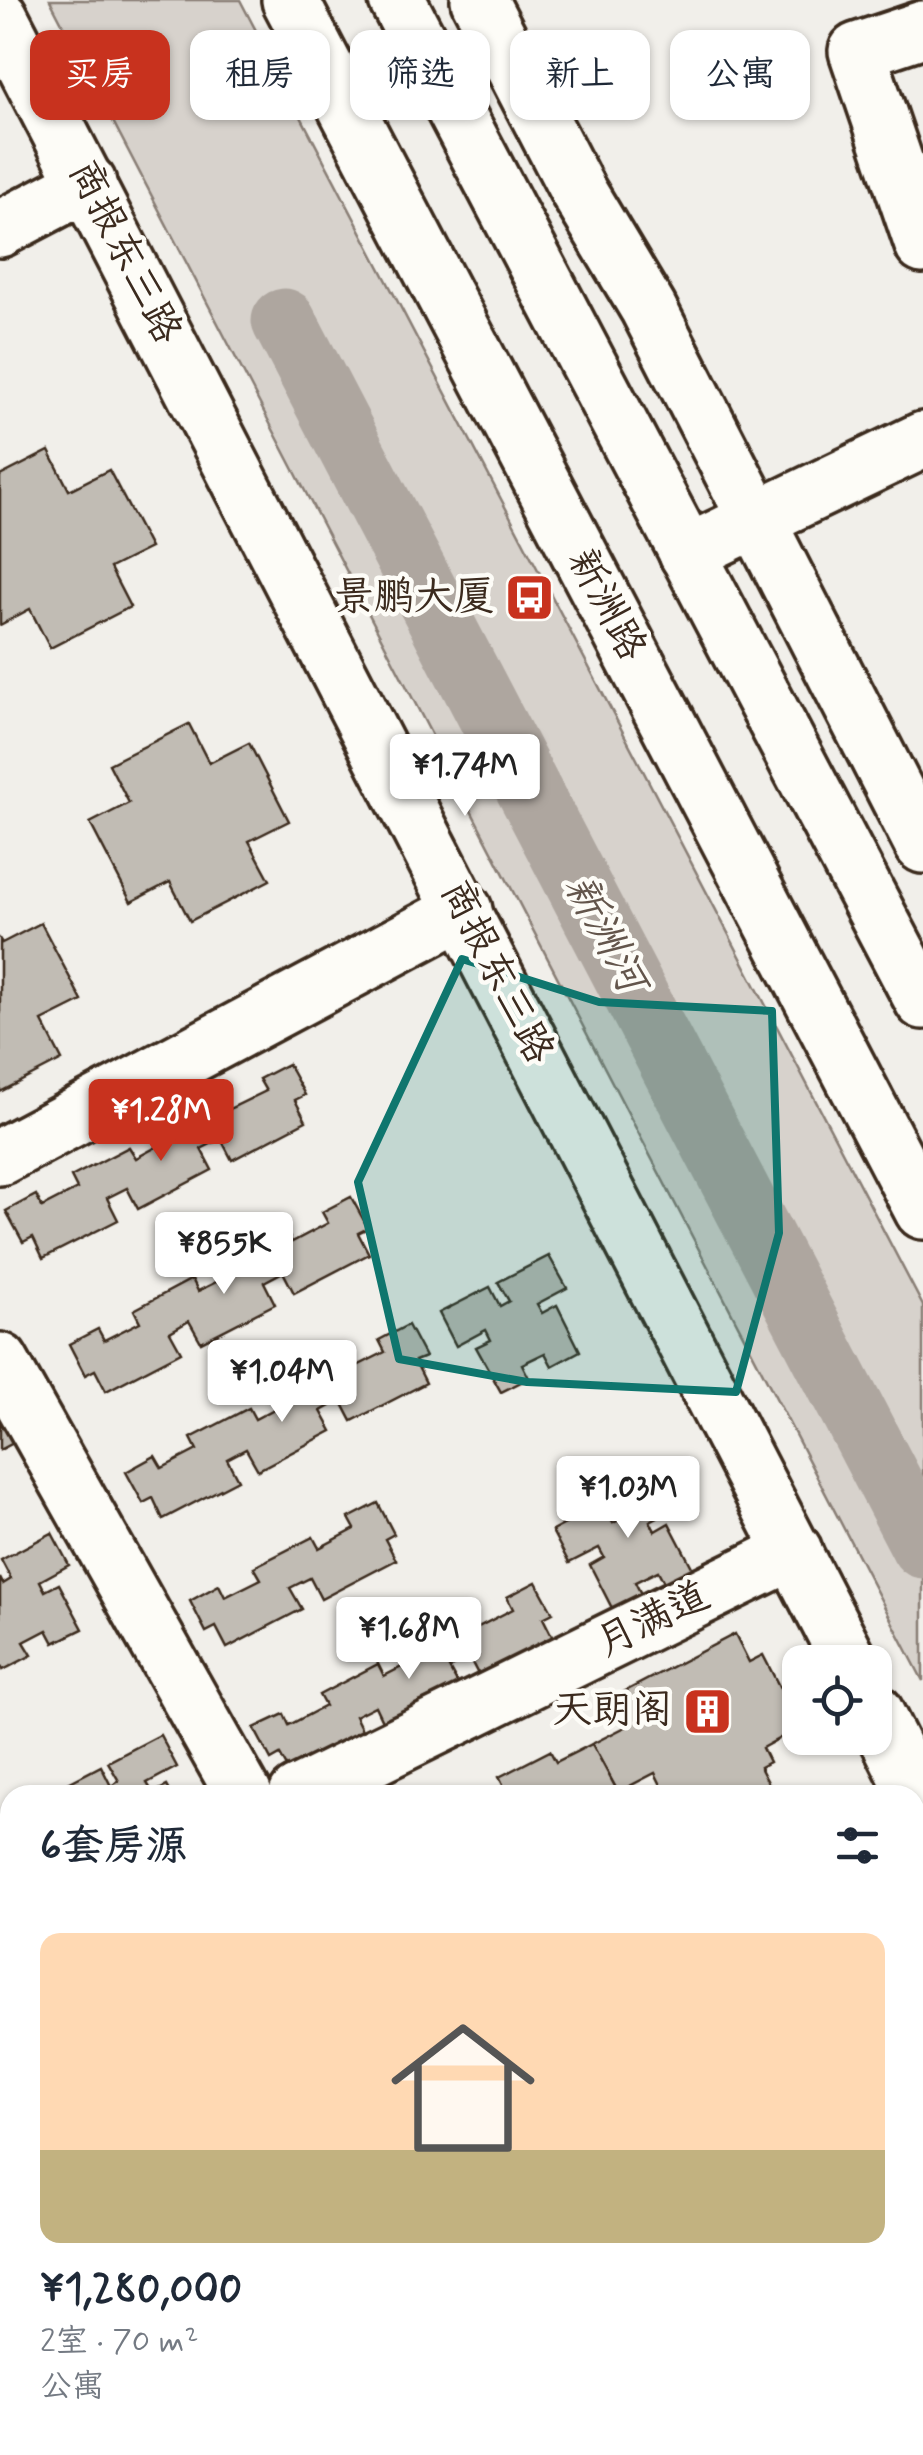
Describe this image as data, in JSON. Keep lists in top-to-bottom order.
{
  "streets": {
    "street": ["商报东三路", "新洲路", "月满道"]
  },
  "crossings": [
    ["商报东三路", "月满道"]
  ],
  "water": ["新洲河"],
  "places": {
    "bus stop": ["景鹏大厦"],
    "building": ["天朗阁"]
  },
  "page": {
    "chip": [
      "买房",
      "租房",
      "筛选",
      "新上",
      "公寓"
    ],
    "price": [
      "¥1.74M",
      "¥1.28M",
      "¥855K",
      "¥1.04M",
      "¥1.03M",
      "¥1.68M"
    ],
    "heading": "6套房源",
    "list": [
      {
        "name": "¥1,280,000",
        "note": "2室 · 70 m² · 公寓"
      }
    ]
  }
}
